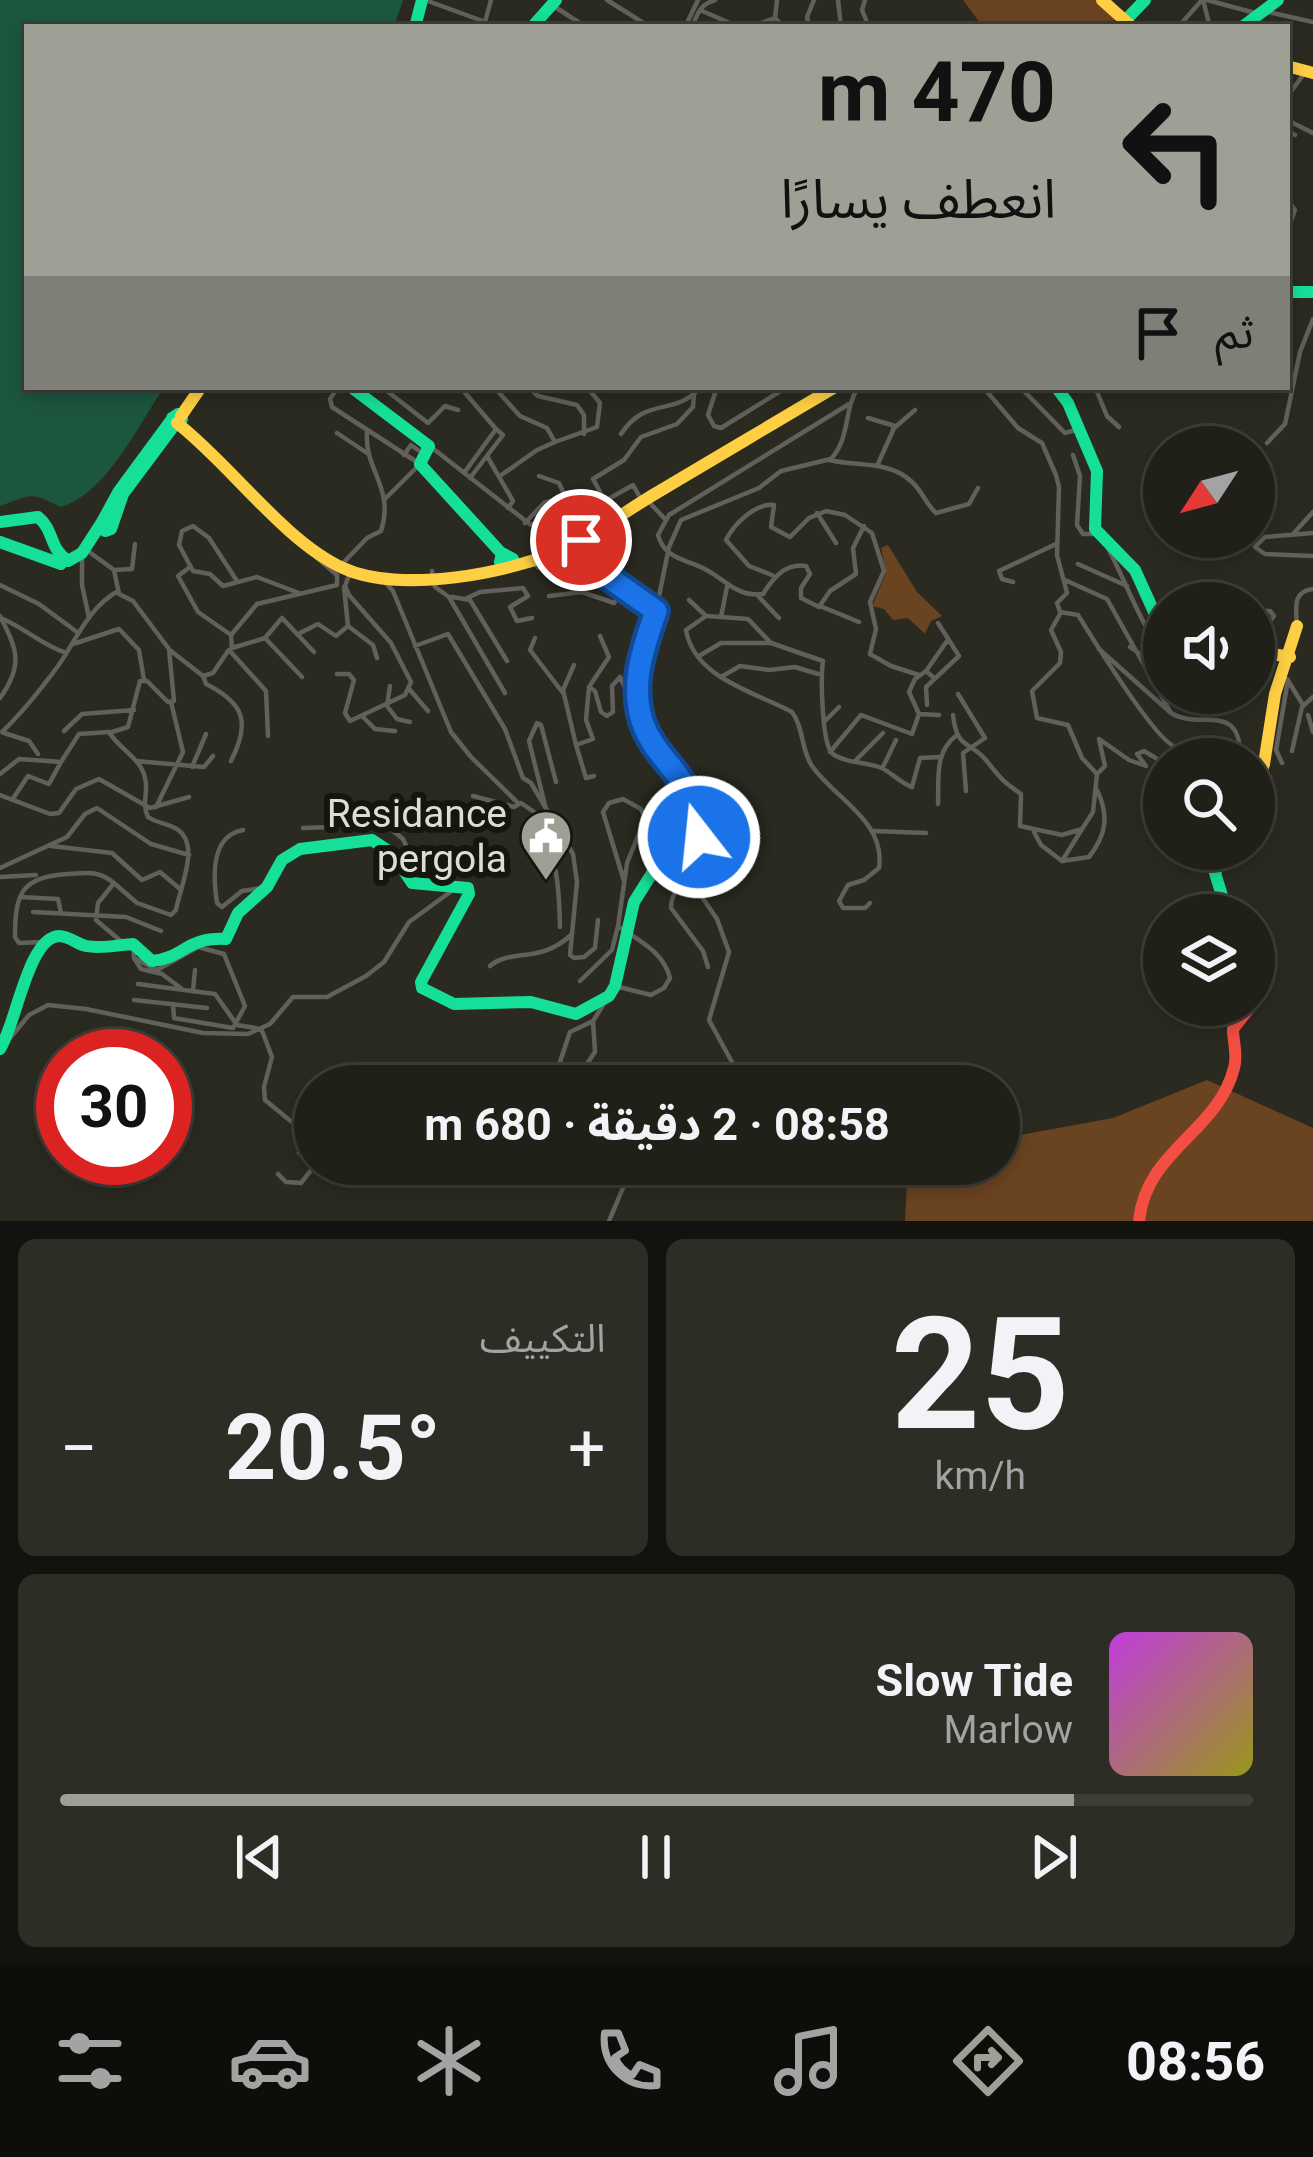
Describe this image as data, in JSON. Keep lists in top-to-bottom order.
{
  "places": {
    "public building": ["Residance pergola"]
  },
  "north": "bottom left",
  "page": {
    "turn": ["470 m", "انعطف يسارًا"],
    "then": "ثم",
    "limit": "30",
    "trip": "08:58 · 2 دقيقة · 680 m",
    "tile": [
      ["25", "km/h"],
      "التكييف"
    ],
    "heat": ["−", "20.5°", "+"],
    "song": ["Slow Tide", "Marlow"],
    "tabs": "08:56"
  }
}
